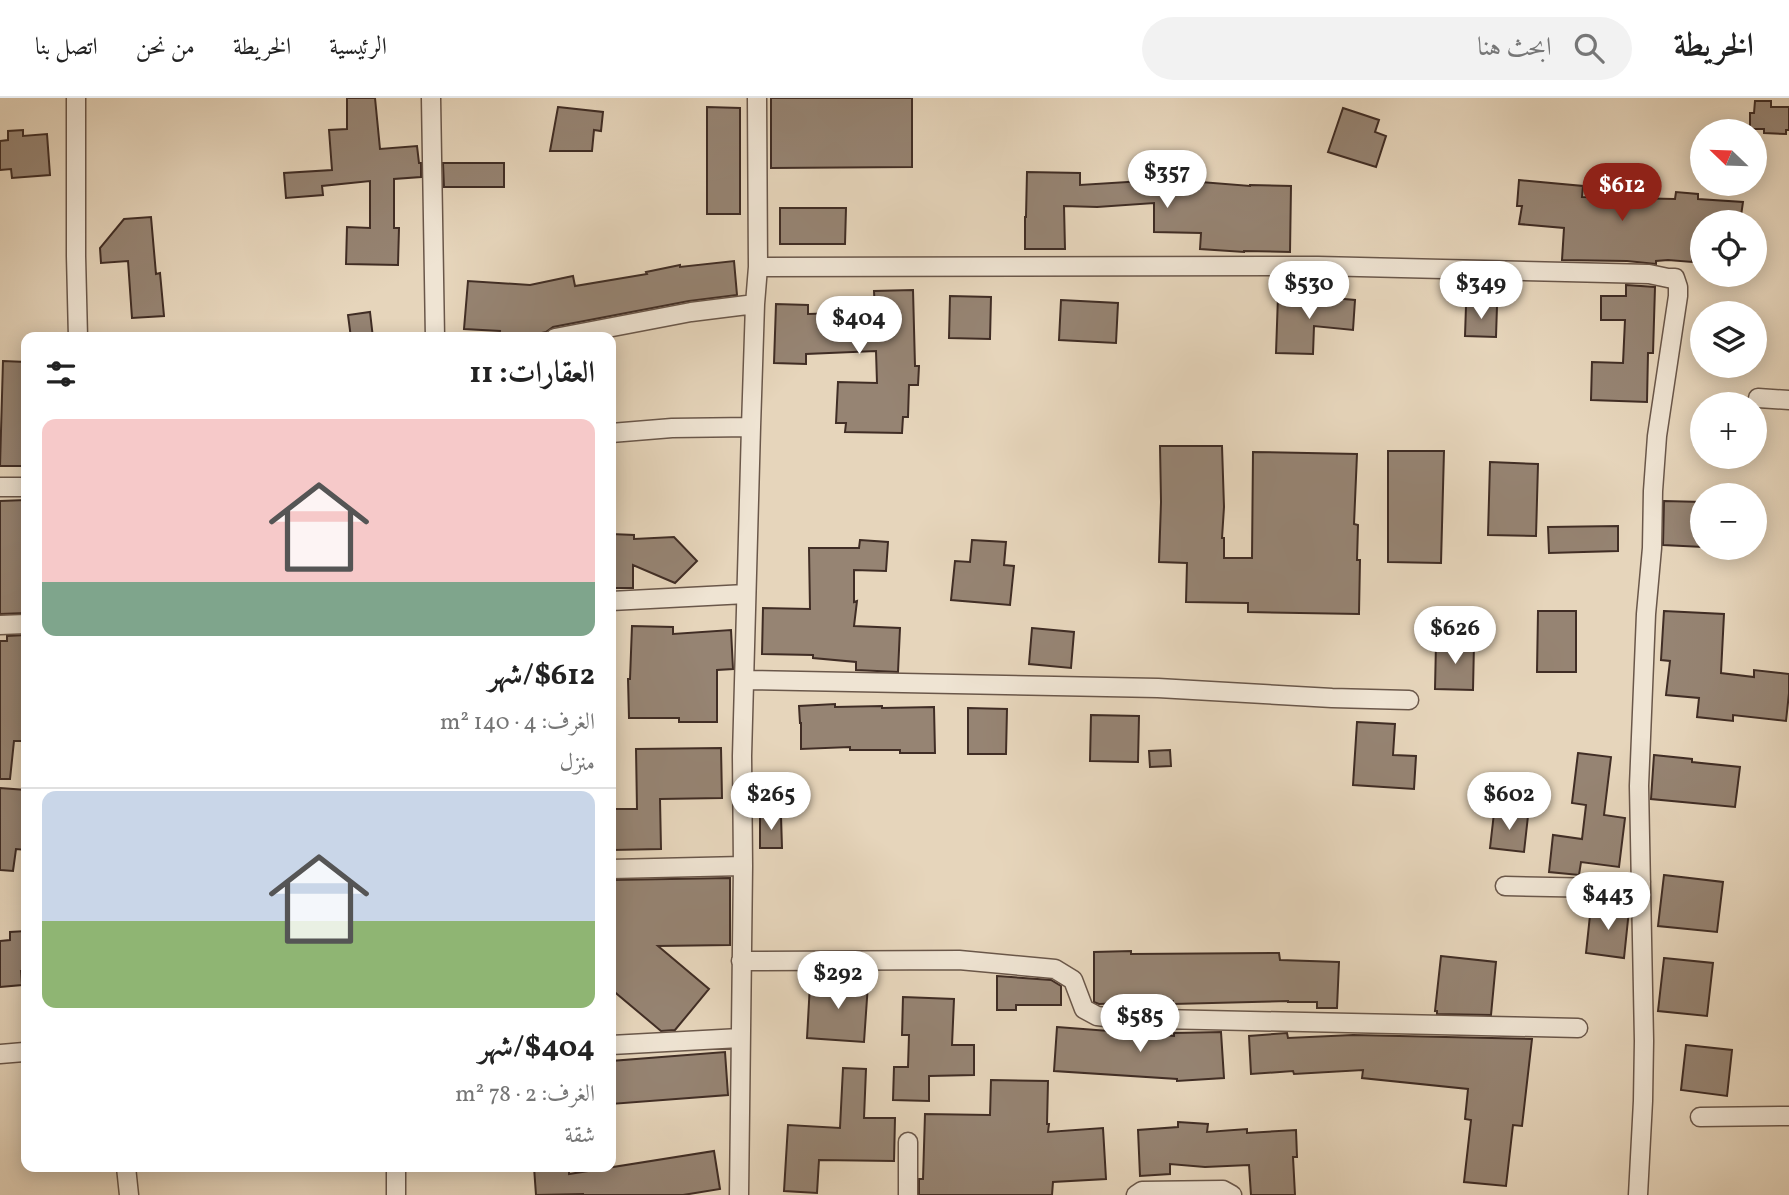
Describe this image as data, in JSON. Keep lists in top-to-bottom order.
{
  "north": "top left",
  "page": {
    "header": "الخريطة",
    "search": "ابحث هنا",
    "nav": [
      "الرئيسية",
      "الخريطة",
      "من نحن",
      "اتصل بنا"
    ],
    "map_buttons": ["+", "−"],
    "price": [
      "$357",
      "$612",
      "$530",
      "$349",
      "$404",
      "$626",
      "$265",
      "$602",
      "$443",
      "$292",
      "$585"
    ],
    "heading": "العقارات: 11",
    "list": [
      {
        "name": "$612/شهر",
        "note": "الغرف: 4 · 140 m² · منزل"
      },
      {
        "name": "$404/شهر",
        "note": "الغرف: 2 · 78 m² · شقة"
      }
    ]
  }
}
